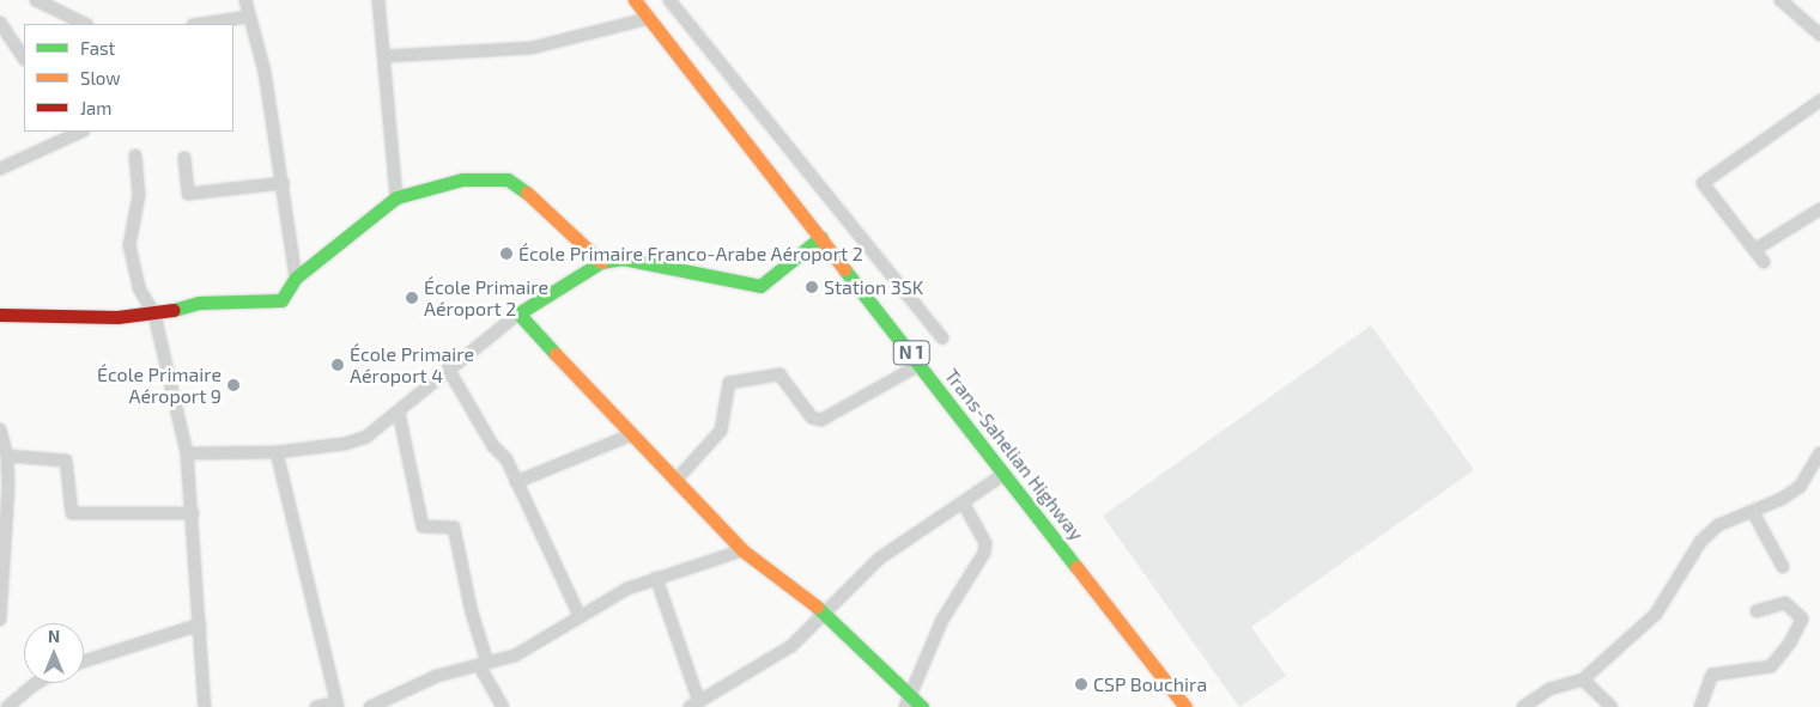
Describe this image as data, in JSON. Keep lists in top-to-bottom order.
{
  "streets": {
    "main road": ["N 1", "Trans-Sahelian Highway"]
  },
  "places": [
    "École Primaire Franco-Arabe Aéroport 2",
    "Station 3SK",
    "École Primaire Aéroport 2",
    "École Primaire Aéroport 4",
    "École Primaire Aéroport 9",
    "CSP Bouchira"
  ],
  "legend": ["Fast", "Slow", "Jam"],
  "north": "top"
}
